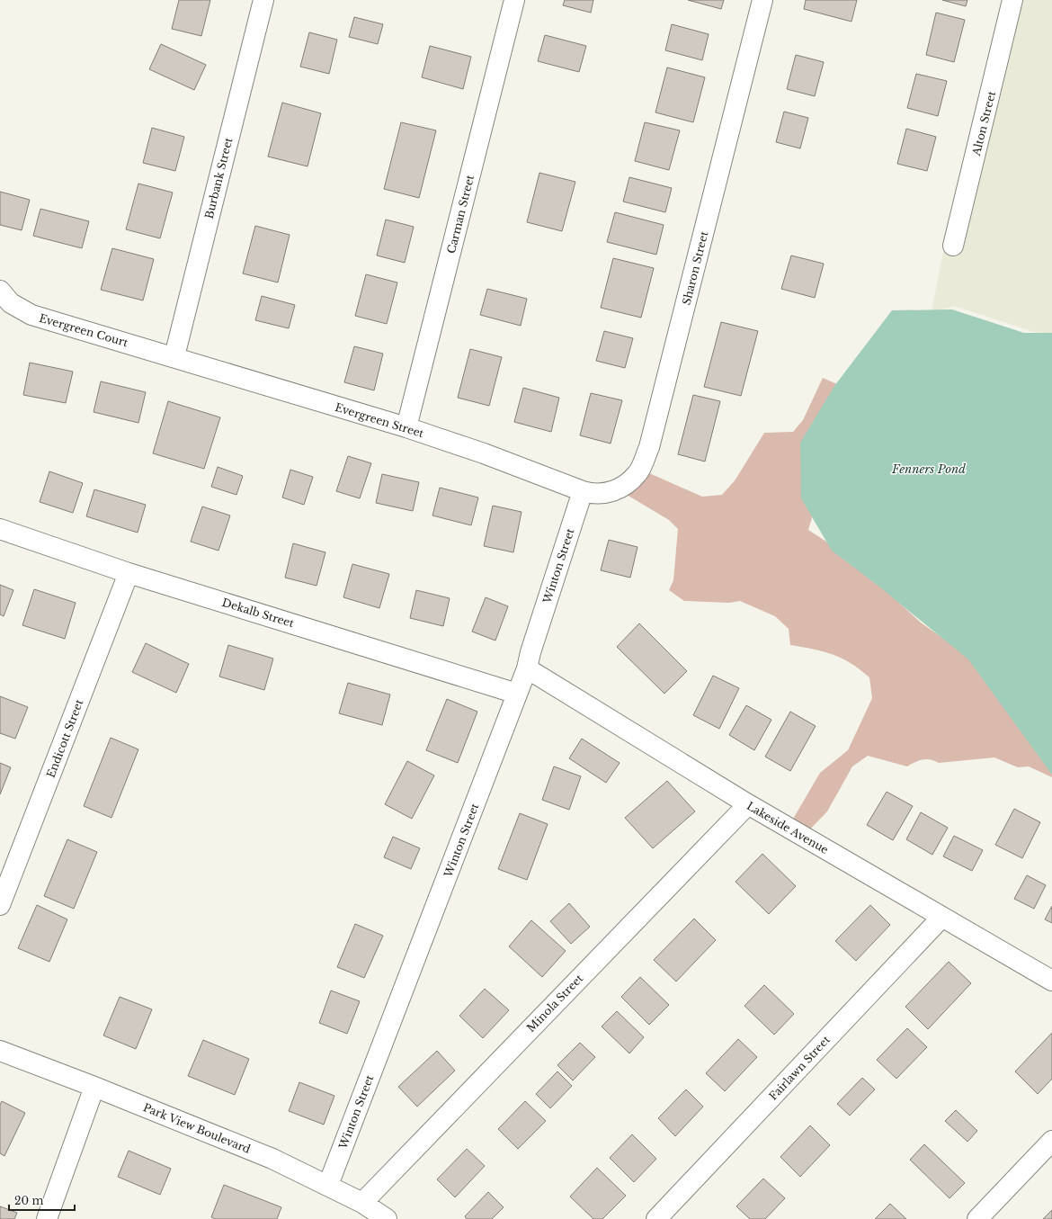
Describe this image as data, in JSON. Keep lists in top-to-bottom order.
{
  "streets": {
    "street": [
      "Alton Street",
      "Burbank Street",
      "Carman Street",
      "Sharon Street",
      "Evergreen Court",
      "Evergreen Street",
      "Winton Street",
      "Dekalb Street",
      "Endicott Street",
      "Lakeside Avenue",
      "Minola Street",
      "Fairlawn Street",
      "Park View Boulevard"
    ]
  },
  "crossings": [
    ["Burbank Street", "Evergreen Court"],
    ["Burbank Street", "Evergreen Street"],
    ["Carman Street", "Evergreen Street"],
    ["Sharon Street", "Evergreen Street"],
    ["Sharon Street", "Winton Street"],
    ["Evergreen Court", "Evergreen Street"],
    ["Evergreen Street", "Winton Street"],
    ["Winton Street", "Dekalb Street"],
    ["Winton Street", "Lakeside Avenue"],
    ["Winton Street", "Park View Boulevard"],
    ["Dekalb Street", "Endicott Street"],
    ["Lakeside Avenue", "Minola Street"],
    ["Lakeside Avenue", "Fairlawn Street"],
    ["Minola Street", "Park View Boulevard"]
  ],
  "water": ["Fenners Pond"],
  "scale_bar": "20 m"
}
